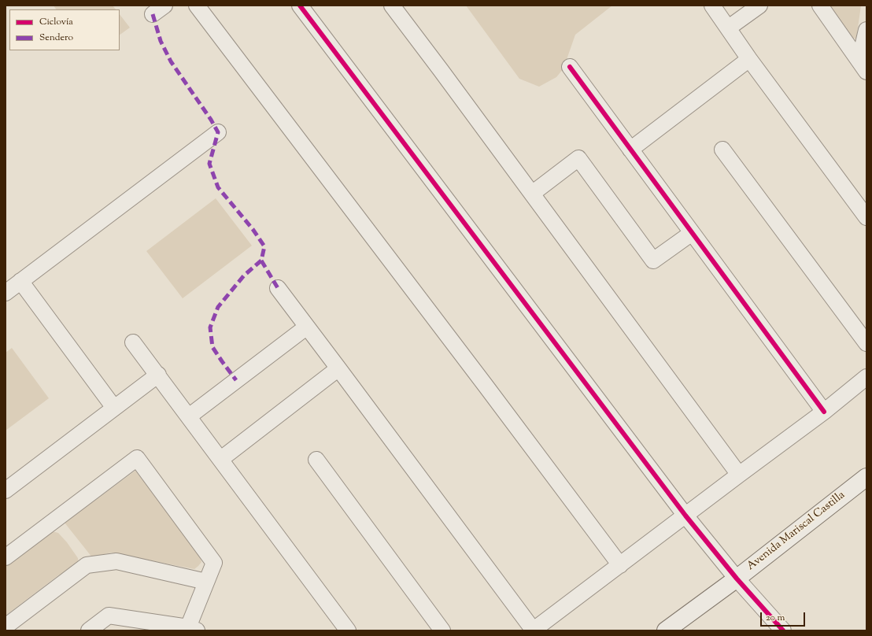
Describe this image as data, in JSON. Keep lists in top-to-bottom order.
{
  "streets": {
    "main road": ["Avenida Mariscal Castilla"]
  },
  "legend": ["Ciclovía", "Sendero"],
  "scale_bar": "20 m"
}
